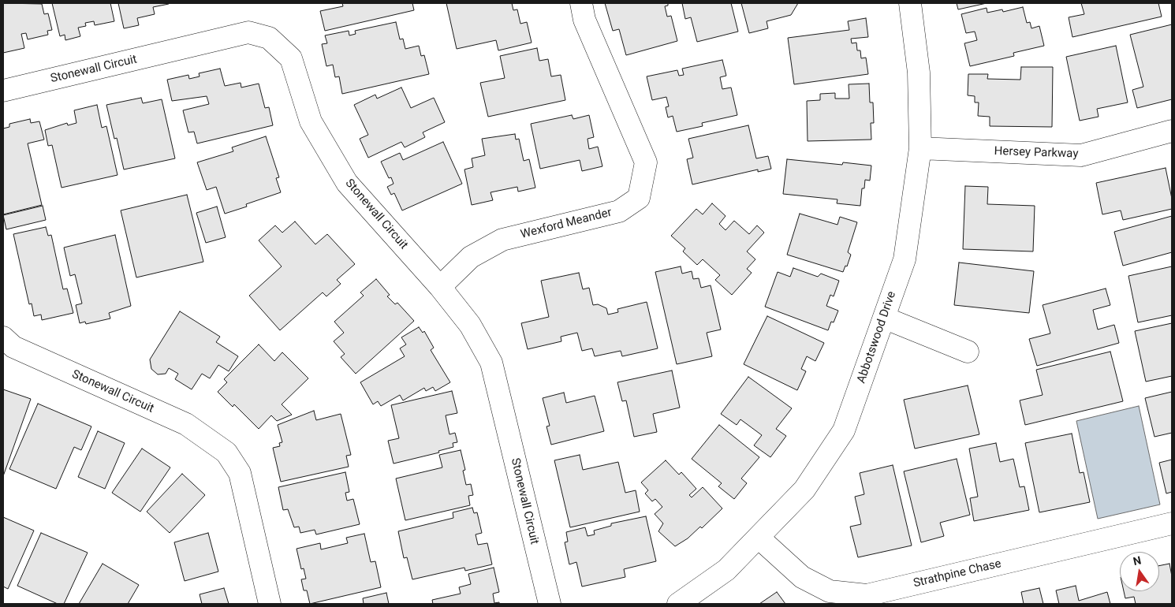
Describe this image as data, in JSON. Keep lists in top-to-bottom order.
{
  "streets": {
    "street": [
      "Stonewall Circuit",
      "Hersey Parkway",
      "Wexford Meander",
      "Abbotswood Drive",
      "Strathpine Chase"
    ]
  },
  "crossings": [
    ["Stonewall Circuit", "Wexford Meander"],
    ["Hersey Parkway", "Abbotswood Drive"],
    ["Abbotswood Drive", "Strathpine Chase"]
  ],
  "north": "top"
}
